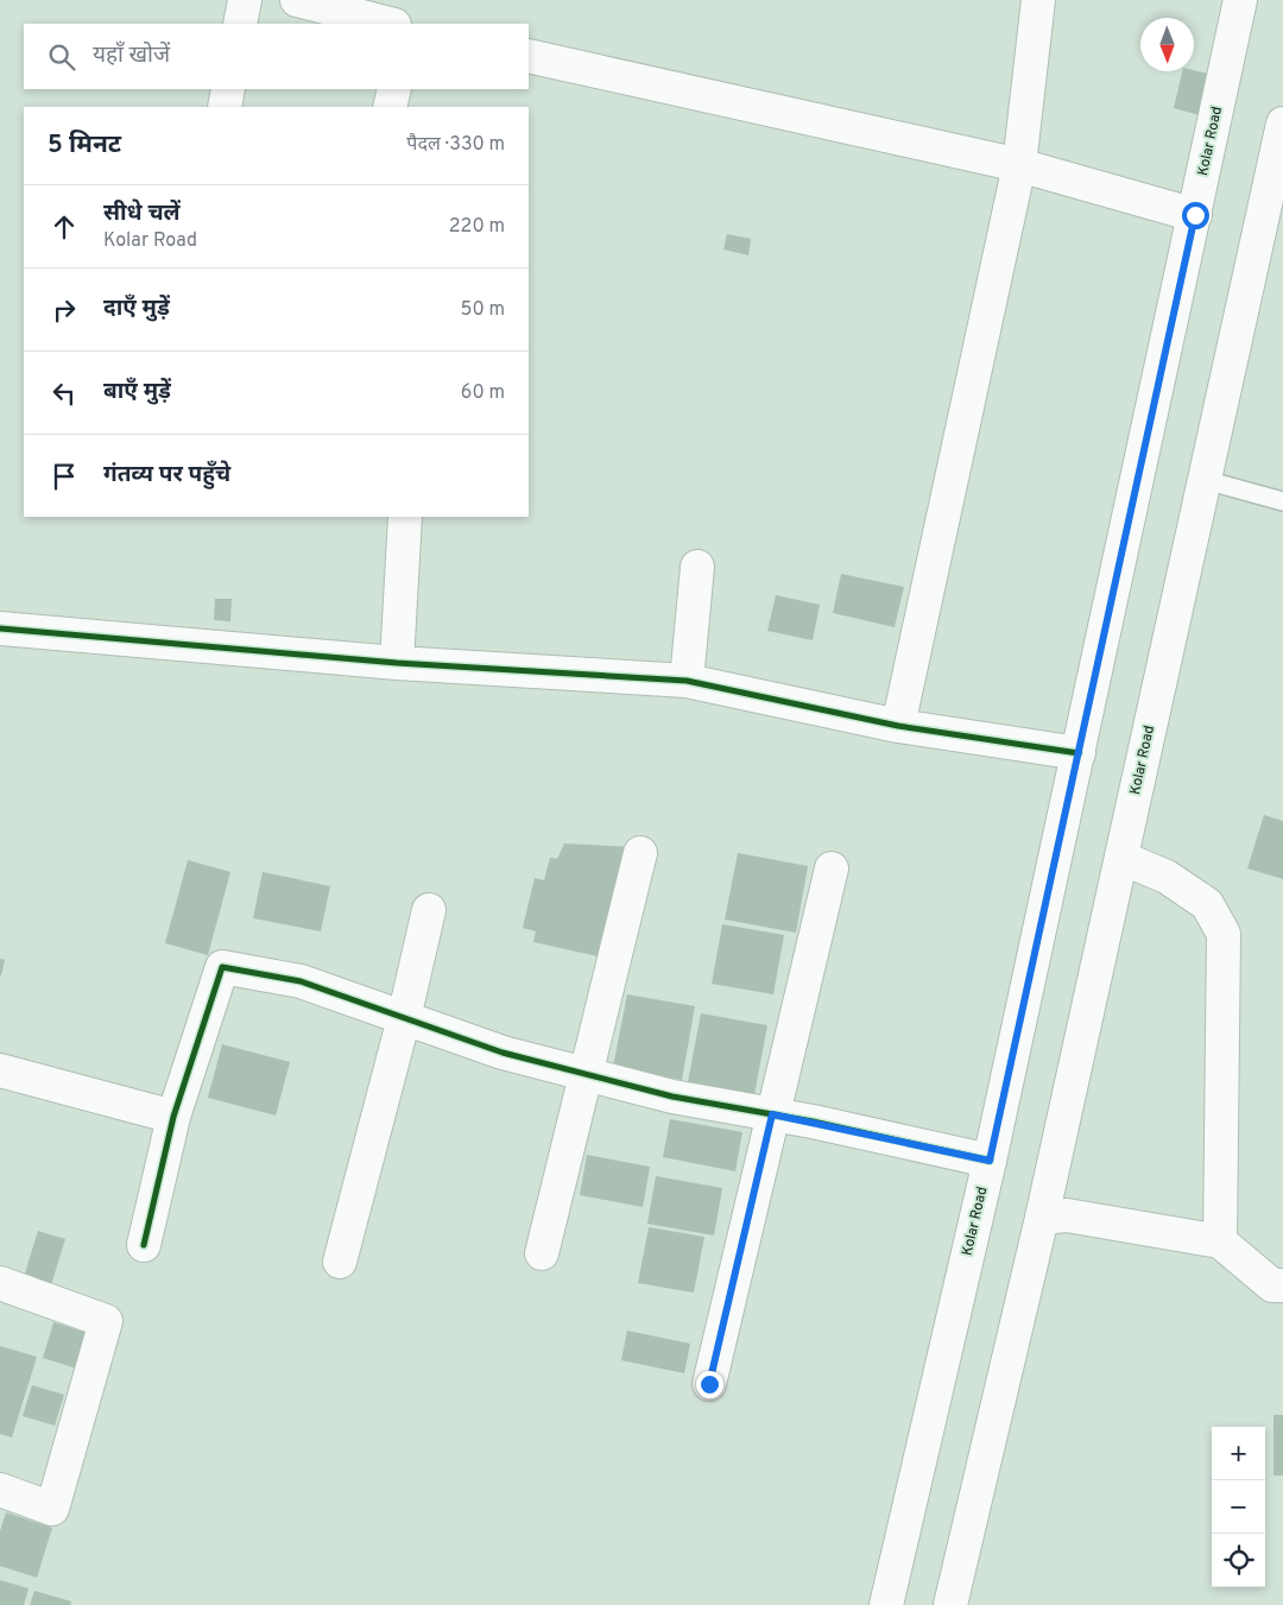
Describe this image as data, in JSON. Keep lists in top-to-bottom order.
{
  "streets": {
    "street": ["Kolar Road"]
  },
  "north": "bottom",
  "page": {
    "search": "यहाँ खोजें",
    "heading": ["5 मिनट", "पैदल · 330 m"],
    "list": [
      ["सीधे चलें", "Kolar Road", "220 m"],
      ["दाएँ मुड़ें", "50 m"],
      ["बाएँ मुड़ें", "60 m"],
      "गंतव्य पर पहुँचे"
    ],
    "map_buttons": ["+", "−"]
  }
}
